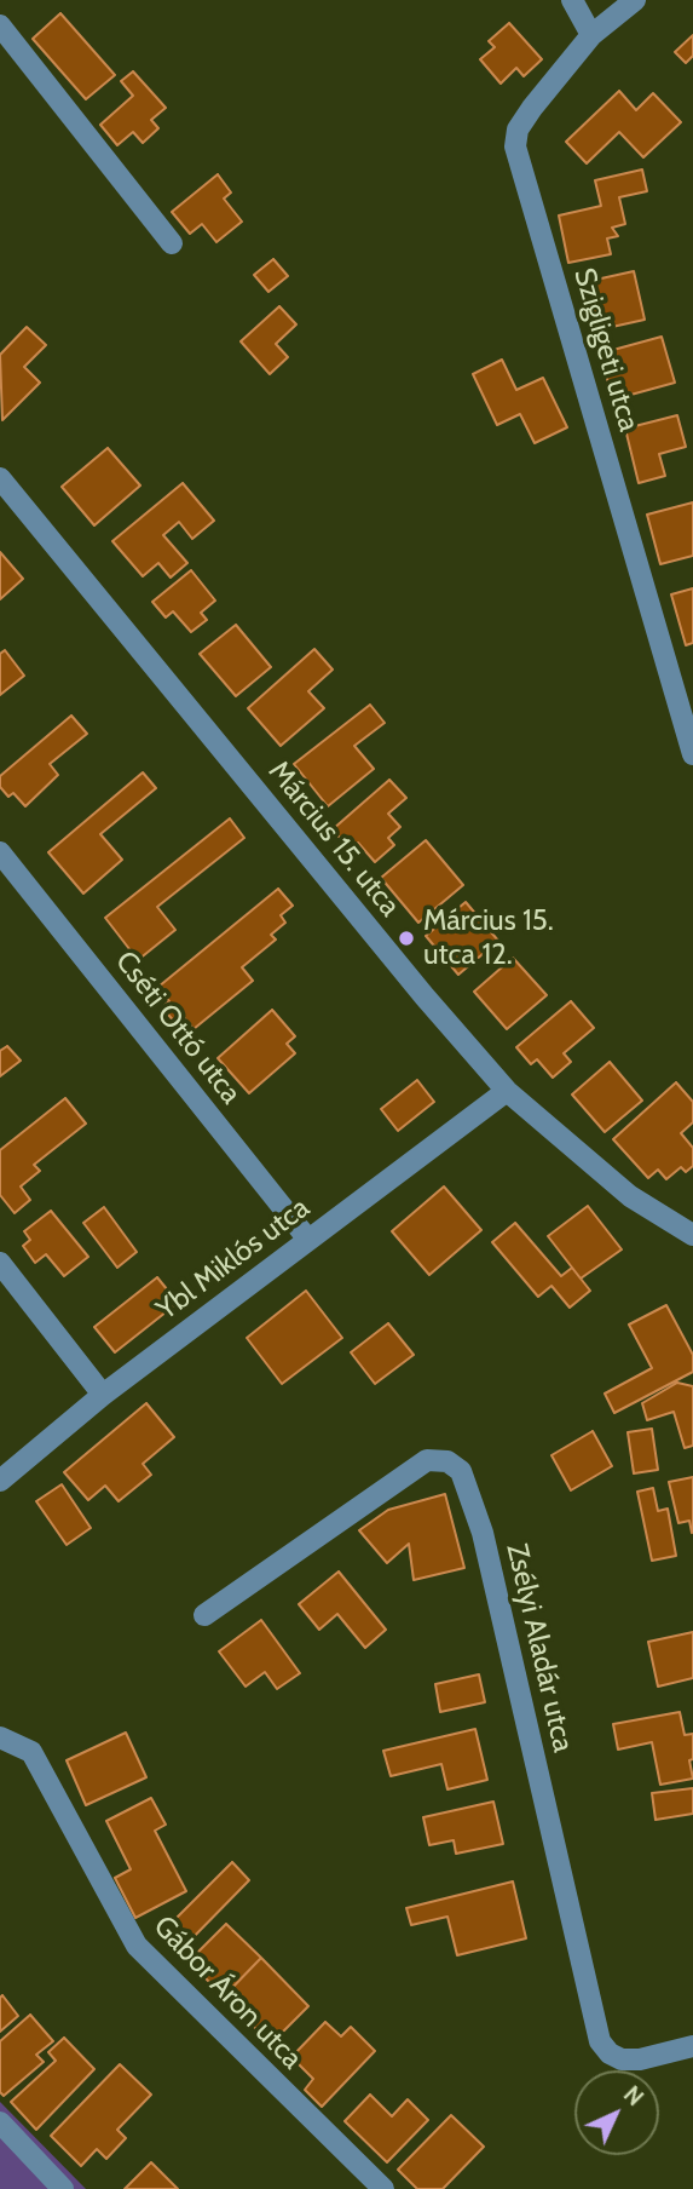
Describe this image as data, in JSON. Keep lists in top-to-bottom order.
{
  "streets": {
    "street": [
      "Szigligeti utca",
      "Március 15. utca",
      "Cséti Ottó utca",
      "Ybl Miklós utca",
      "Zsélyi Aladár utca",
      "Gábor Áron utca"
    ]
  },
  "crossings": [
    ["Március 15. utca", "Ybl Miklós utca"],
    ["Cséti Ottó utca", "Ybl Miklós utca"]
  ],
  "places": ["Március 15. utca 12."],
  "north": "top right"
}
